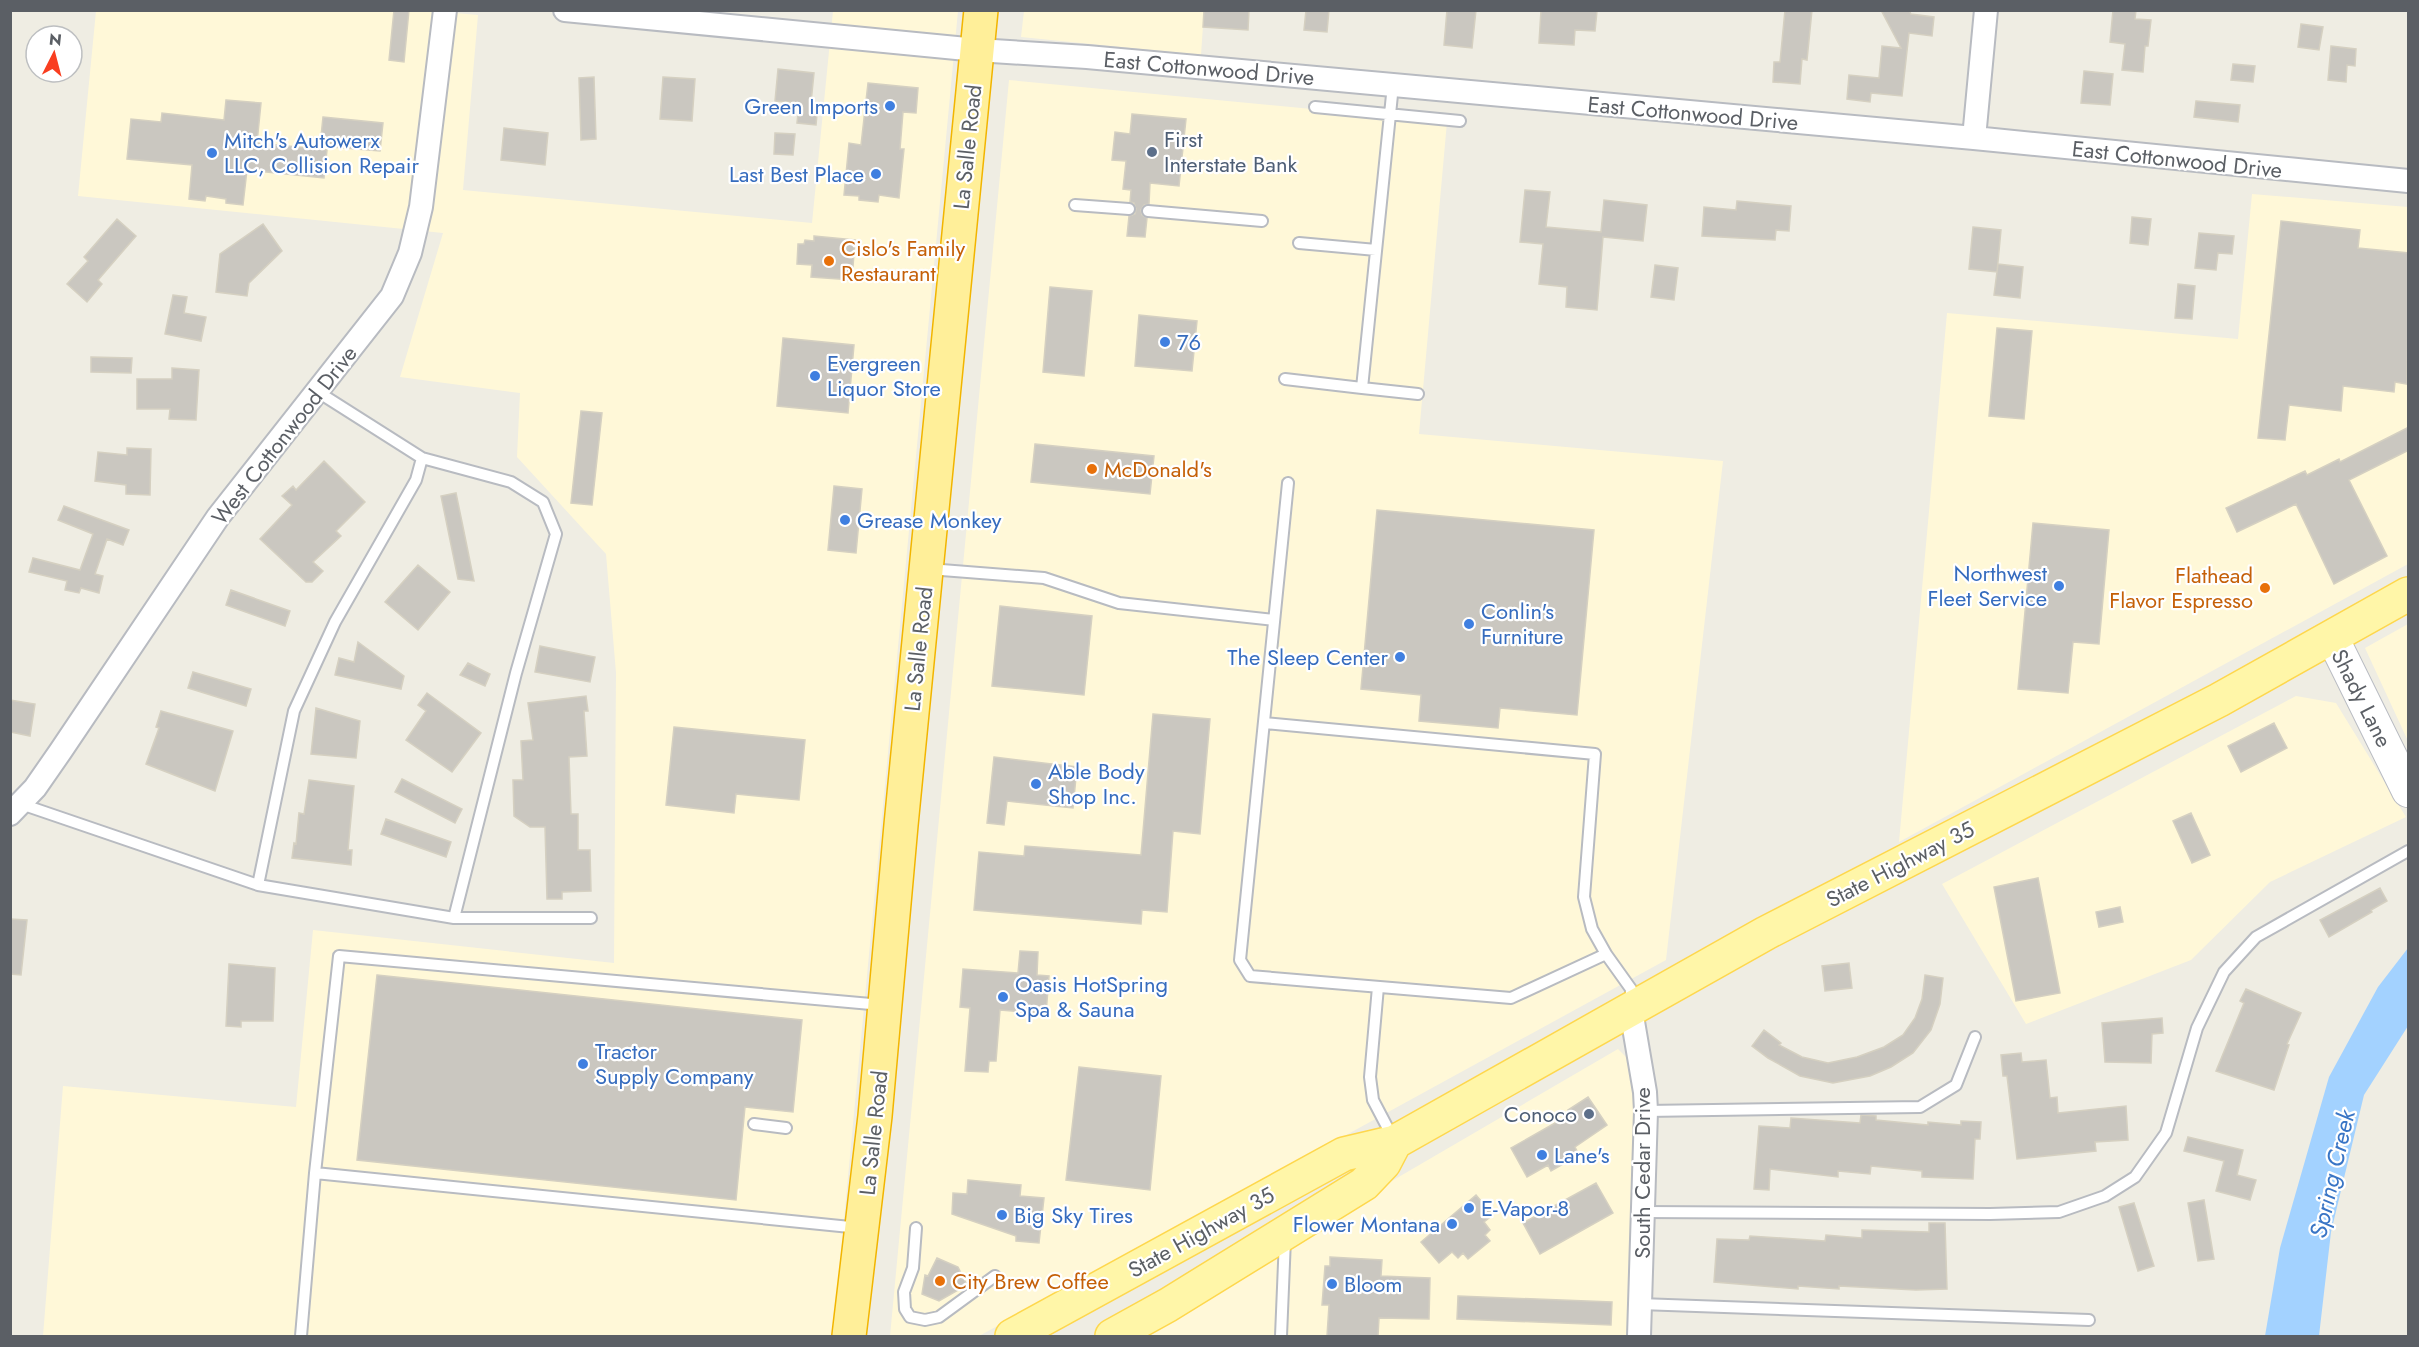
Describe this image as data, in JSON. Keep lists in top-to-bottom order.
{
  "streets": {
    "highway": ["La Salle Road"],
    "main road": ["Shady Lane", "State Highway 35"],
    "street": ["East Cottonwood Drive", "West Cottonwood Drive", "South Cedar Drive"]
  },
  "crossings": [
    ["East Cottonwood Drive", "La Salle Road"],
    ["Shady Lane", "State Highway 35"],
    ["State Highway 35", "South Cedar Drive"]
  ],
  "water": ["Spring Creek"],
  "places": [
    "Green Imports",
    "First Interstate Bank",
    "Mitch's Autowerx LLC, Collision Repair",
    "Last Best Place",
    "Cislo's Family Restaurant",
    "76",
    "Evergreen Liquor Store",
    "McDonald's",
    "Grease Monkey",
    "Northwest Fleet Service",
    "Flathead Flavor Espresso",
    "Conlin's Furniture",
    "The Sleep Center",
    "Able Body Shop Inc.",
    "Oasis HotSpring Spa & Sauna",
    "Tractor Supply Company",
    "Conoco",
    "Lane's",
    "E-Vapor-8",
    "Big Sky Tires",
    "Flower Montana",
    "City Brew Coffee",
    "Bloom"
  ],
  "north": "top"
}
